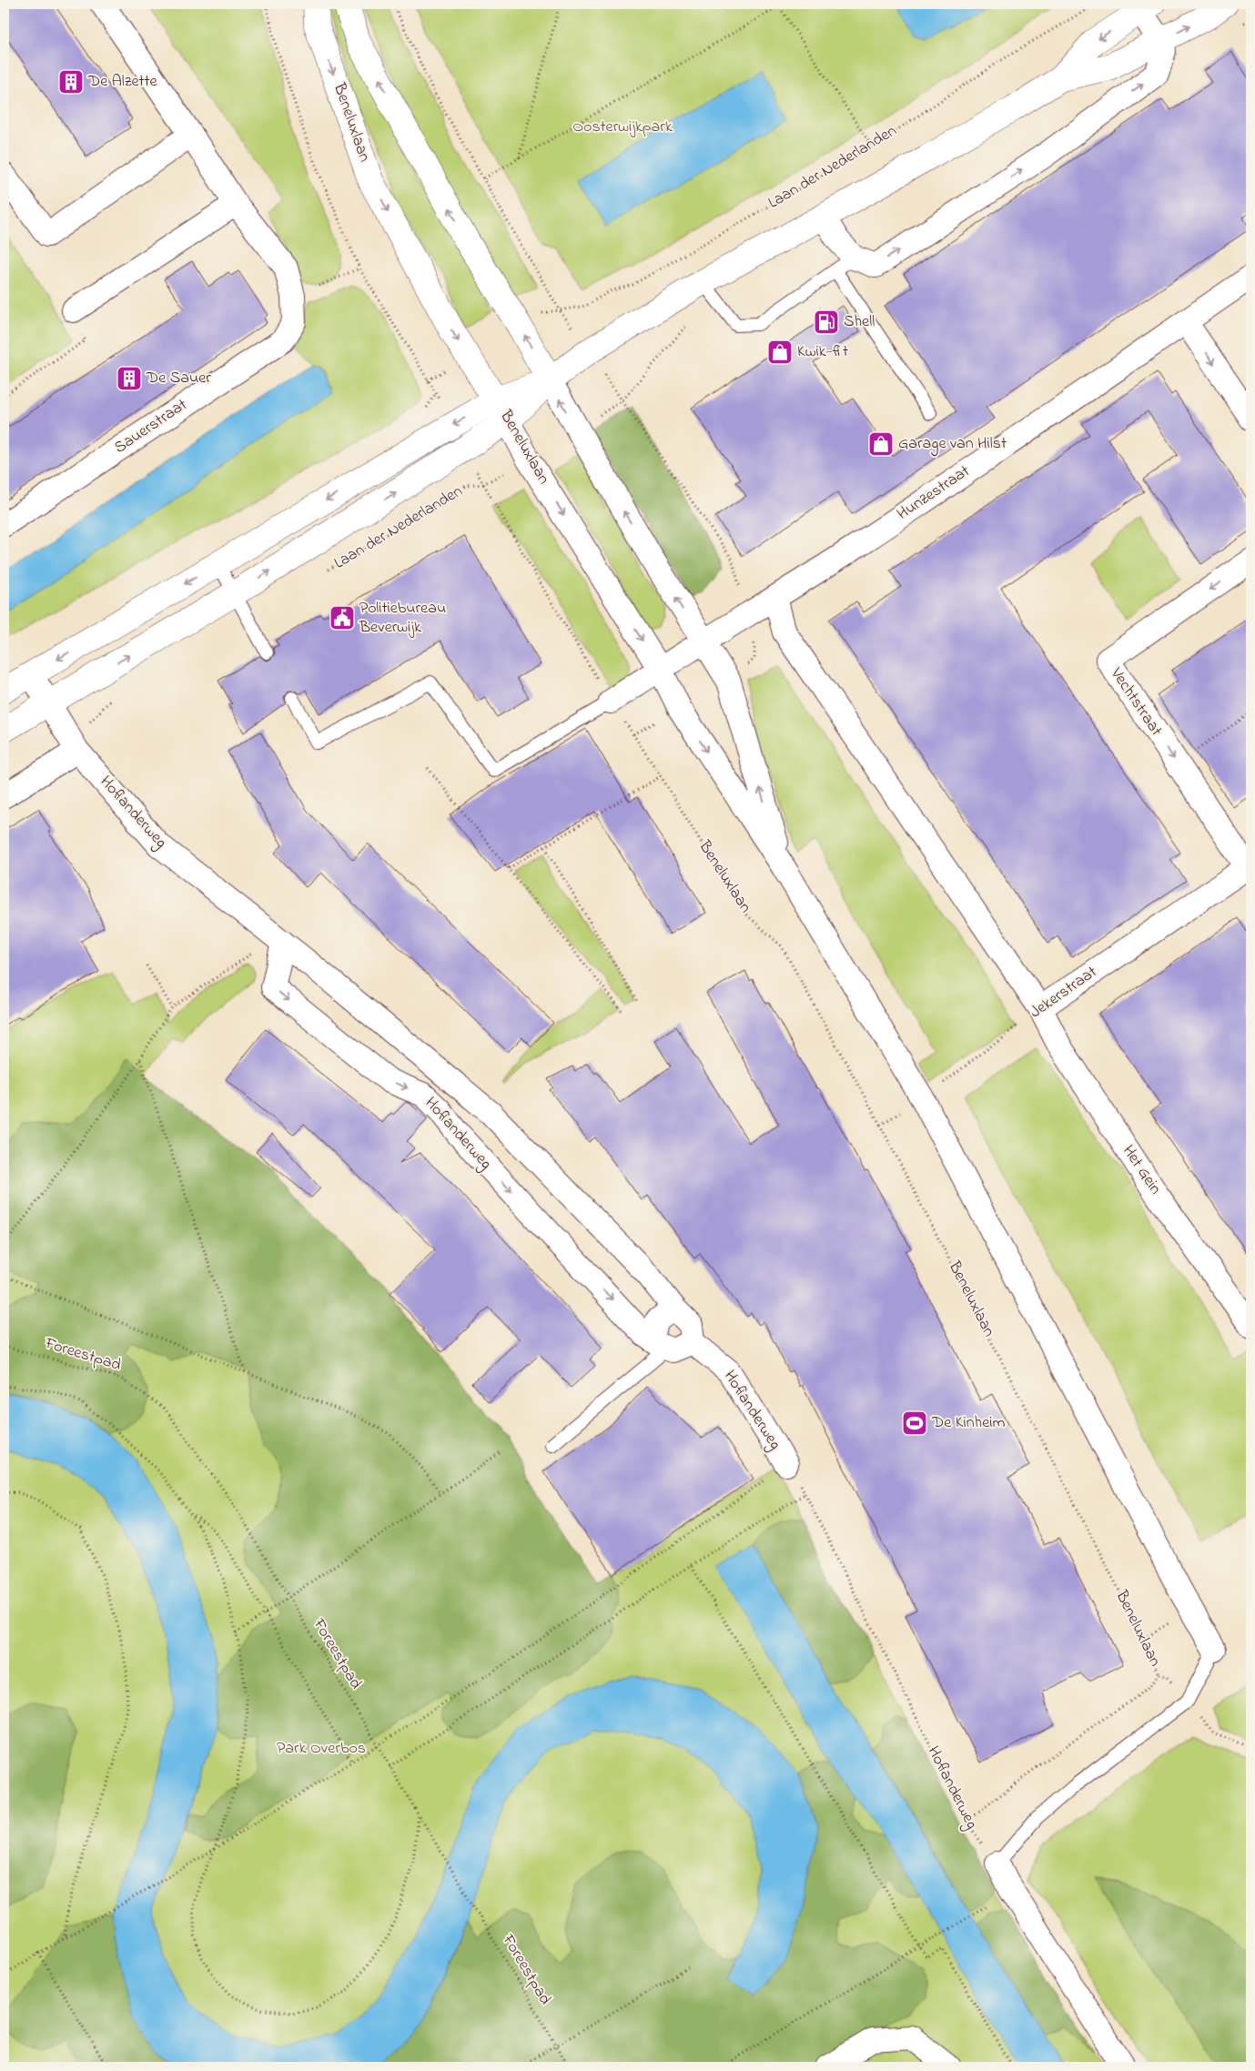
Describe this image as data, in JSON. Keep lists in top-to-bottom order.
{
  "streets": {
    "main road": ["Beneluxlaan", "Laan der Nederlanden"],
    "street": [
      "Sauerstraat",
      "Hunzestraat",
      "Vechtstraat",
      "Hoflanderweg",
      "Jekerstraat",
      "Het Gein"
    ],
    "path": ["Foreestpad"]
  },
  "crossings": [
    ["Beneluxlaan", "Laan der Nederlanden"],
    ["Beneluxlaan", "Hunzestraat"],
    ["Beneluxlaan", "Hoflanderweg"],
    ["Beneluxlaan", "Jekerstraat"],
    ["Laan der Nederlanden", "Hoflanderweg"],
    ["Vechtstraat", "Jekerstraat"],
    ["Jekerstraat", "Het Gein"]
  ],
  "parks": ["Oosterwijkpark", "Park Overbos"],
  "places": {
    "building": ["De Alzette", "De Sauer"],
    "fuel station": ["Shell"],
    "shop": ["Kwik-fit", "Garage van Hilst"],
    "public building": ["Politiebureau Beverwijk"],
    "sports": ["De Kinheim"]
  }
}
